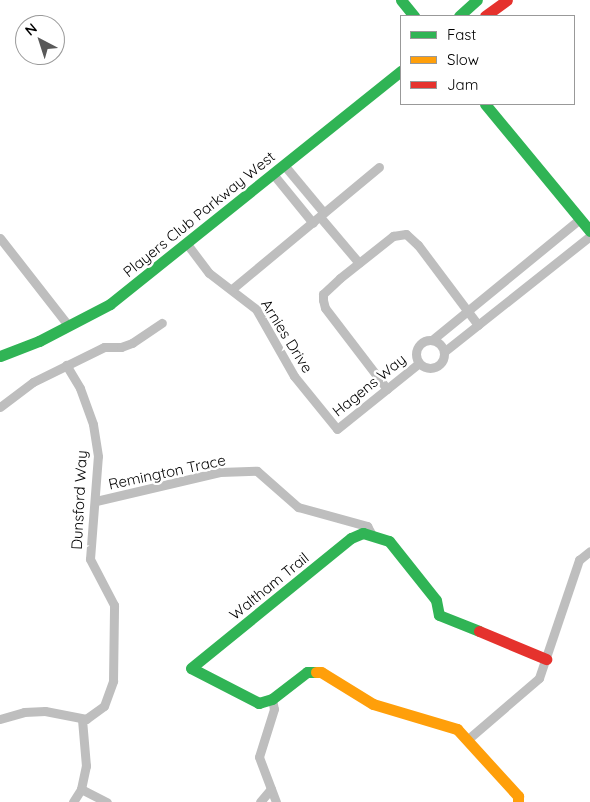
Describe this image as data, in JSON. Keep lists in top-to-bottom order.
{
  "streets": {
    "street": [
      "Players Club Parkway West",
      "Arnies Drive",
      "Hagens Way",
      "Remington Trace",
      "Dunsford Way",
      "Waltham Trail"
    ]
  },
  "crossings": [
    ["Players Club Parkway West", "Arnies Drive"],
    ["Arnies Drive", "Hagens Way"],
    ["Remington Trace", "Dunsford Way"],
    ["Remington Trace", "Waltham Trail"]
  ],
  "legend": ["Fast", "Slow", "Jam"],
  "north": "top left"
}
